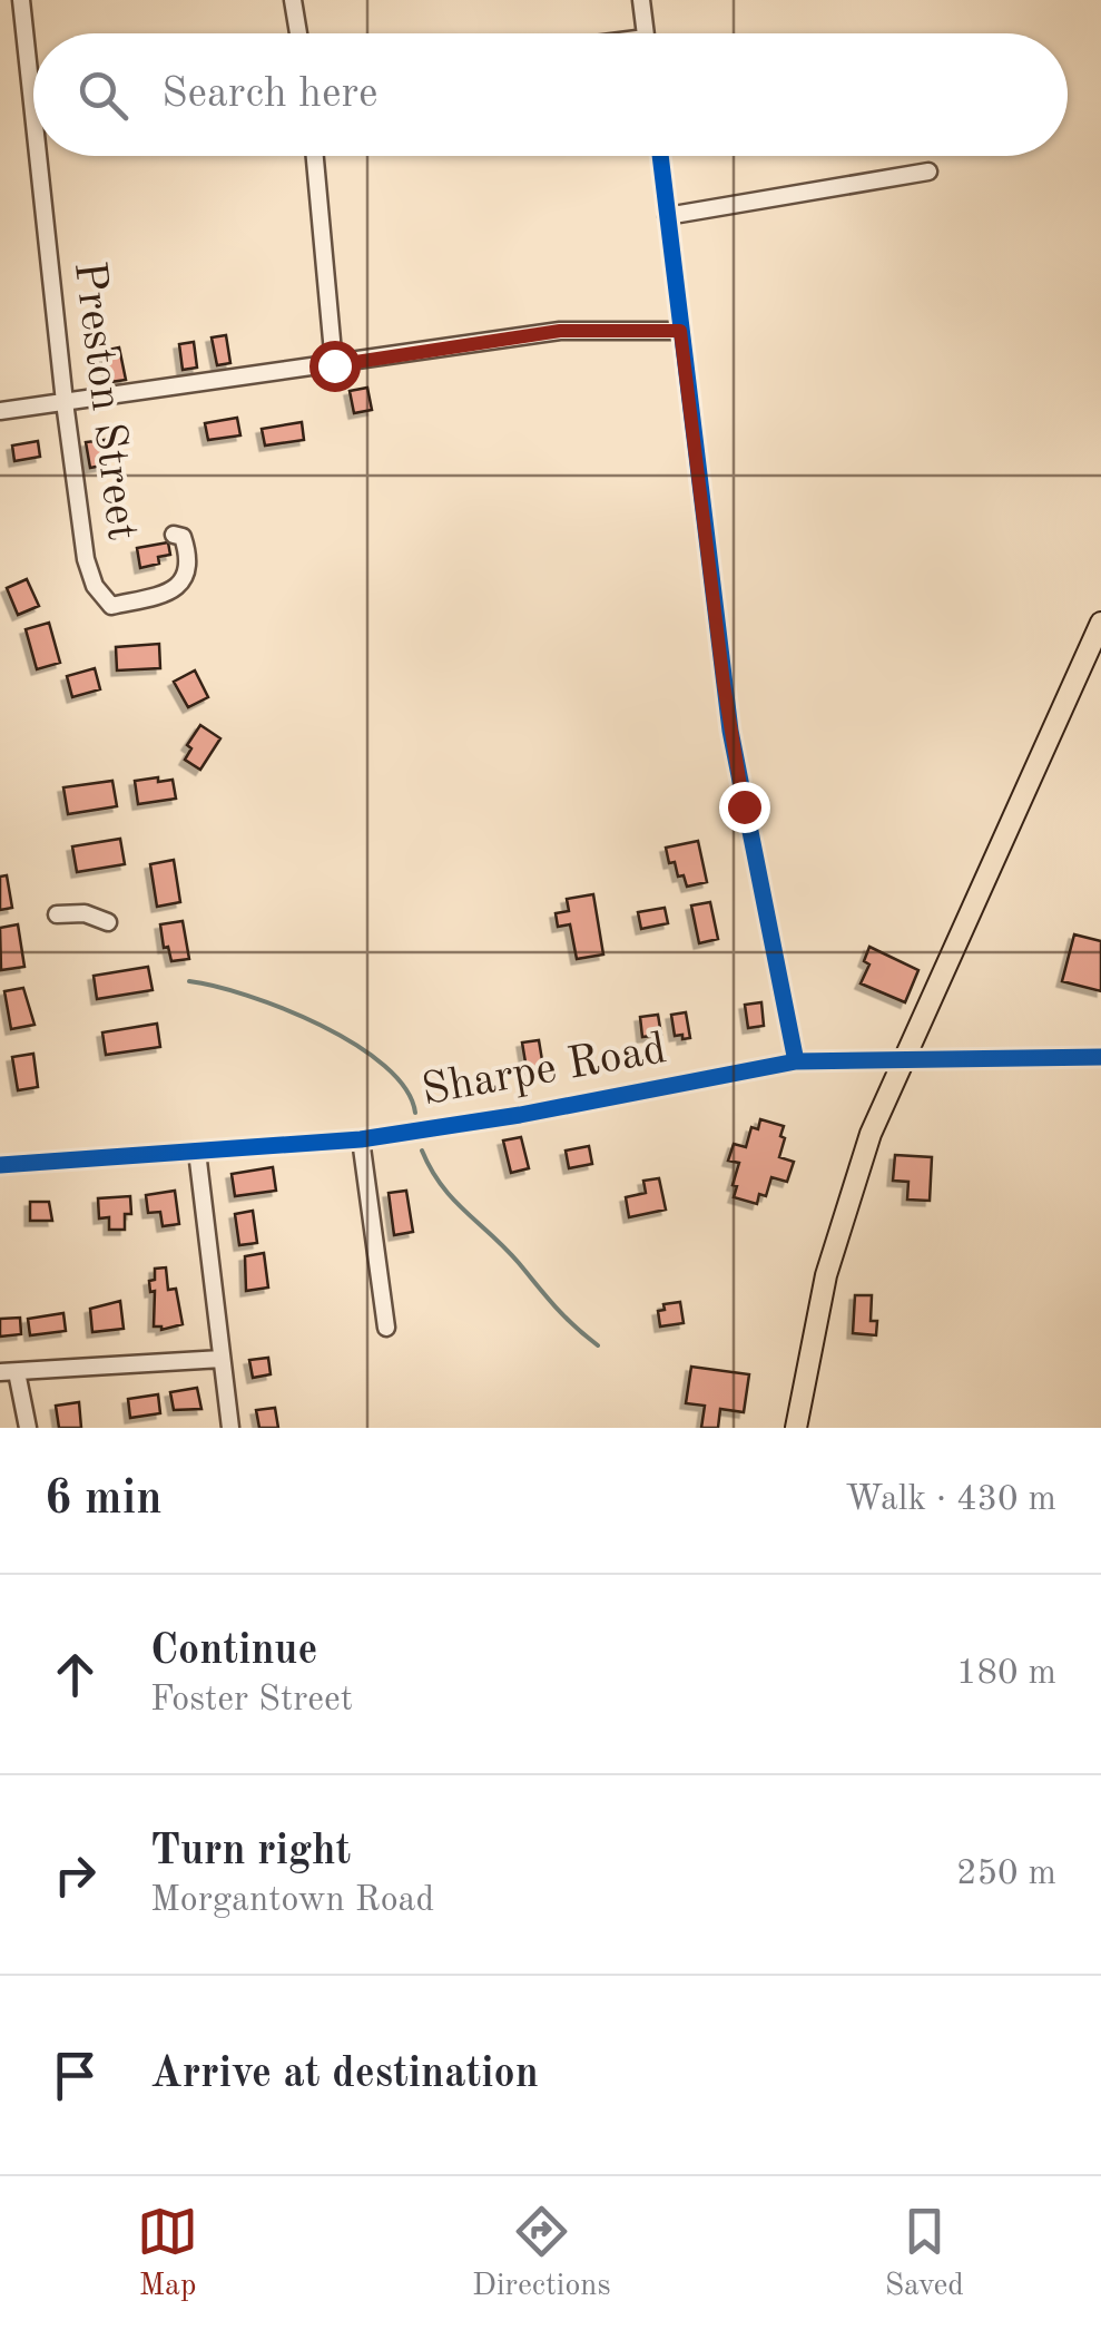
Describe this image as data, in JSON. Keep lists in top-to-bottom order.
{
  "streets": {
    "street": ["Preston Street", "Sharpe Road"]
  },
  "page": {
    "search": "Search here",
    "heading": ["6 min", "Walk · 430 m"],
    "list": [
      ["Continue", "Foster Street", "180 m"],
      ["Turn right", "Morgantown Road", "250 m"],
      "Arrive at destination"
    ],
    "nav": ["Map", "Directions", "Saved"]
  }
}
